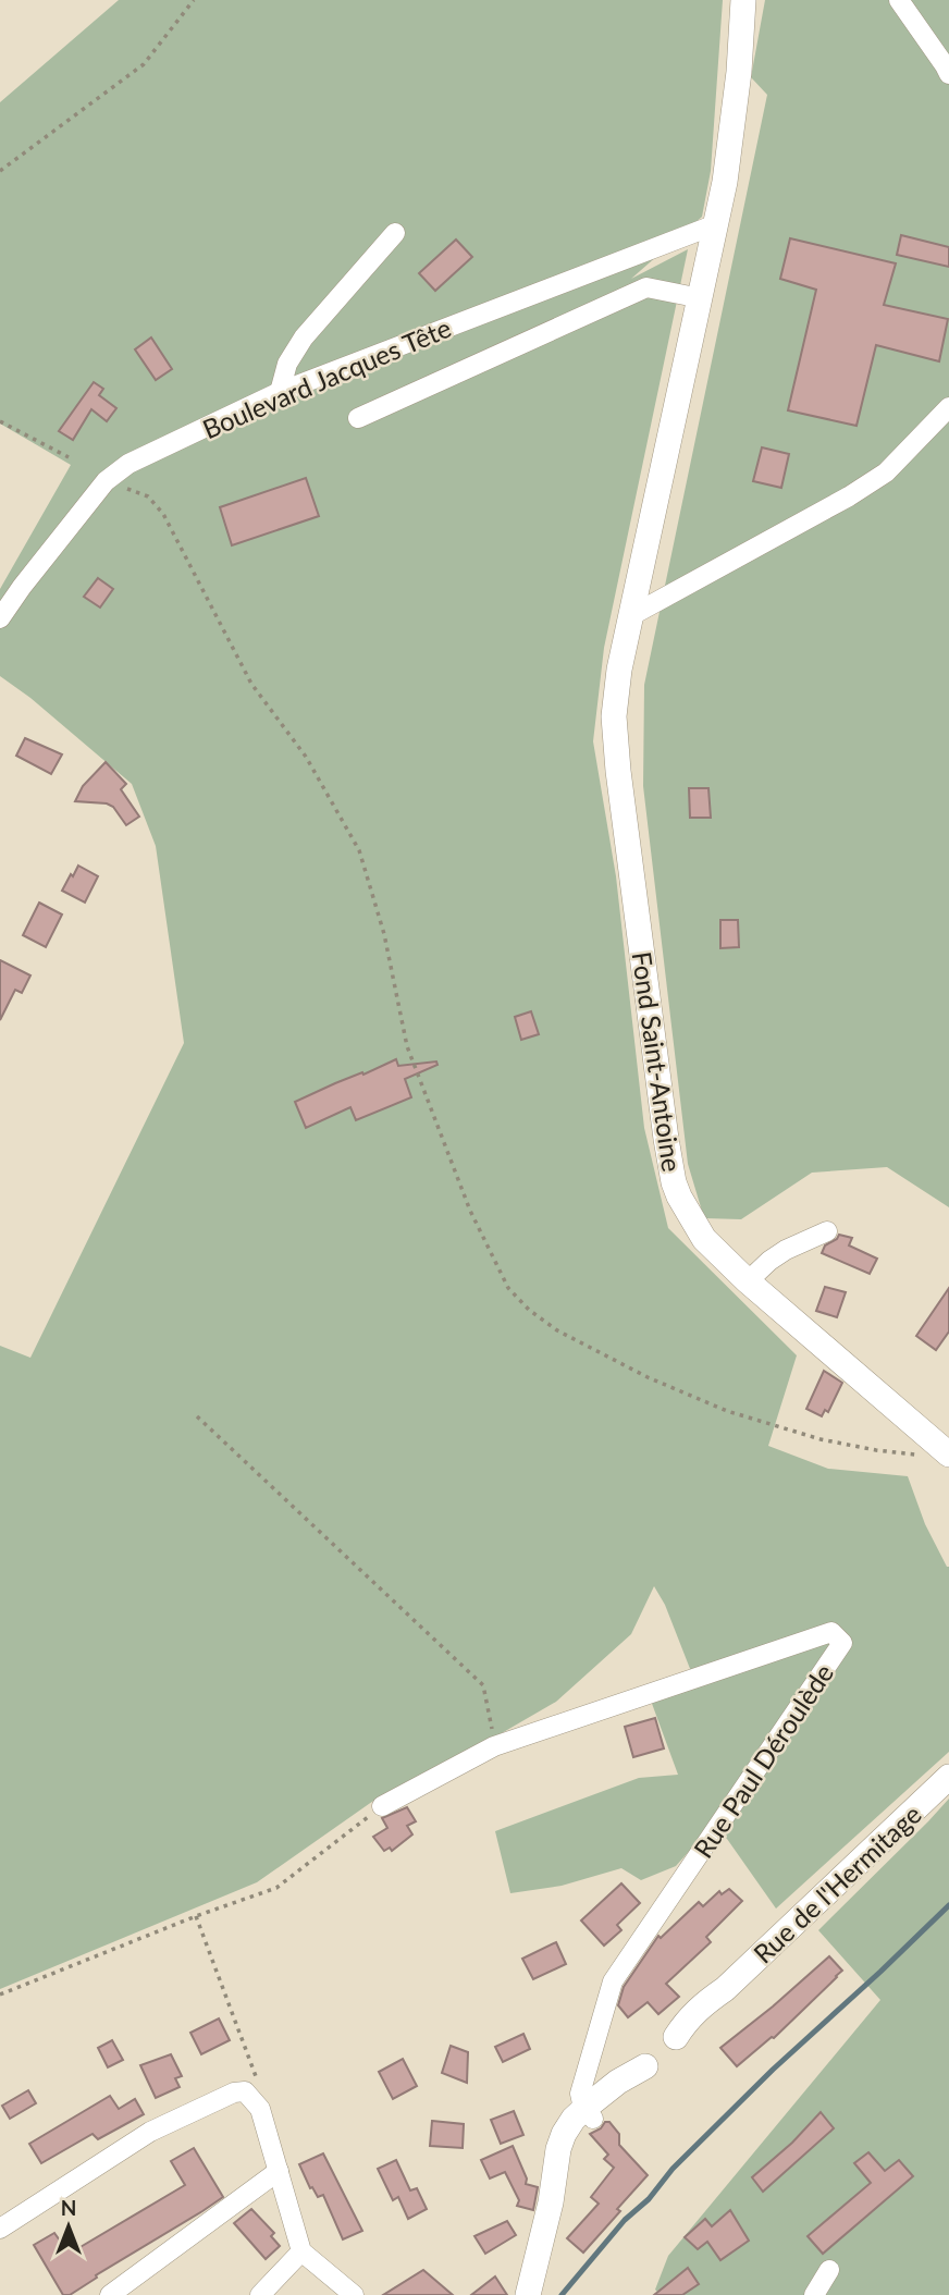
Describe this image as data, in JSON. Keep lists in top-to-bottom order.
{
  "streets": {
    "main road": ["Fond Saint-Antoine", "Rue de l'Hermitage"],
    "street": ["Boulevard Jacques Tête", "Rue Paul Déroulède"]
  },
  "crossings": [
    ["Boulevard Jacques Tête", "Fond Saint-Antoine"],
    ["Rue Paul Déroulède", "Rue de l'Hermitage"]
  ],
  "north": "top"
}
